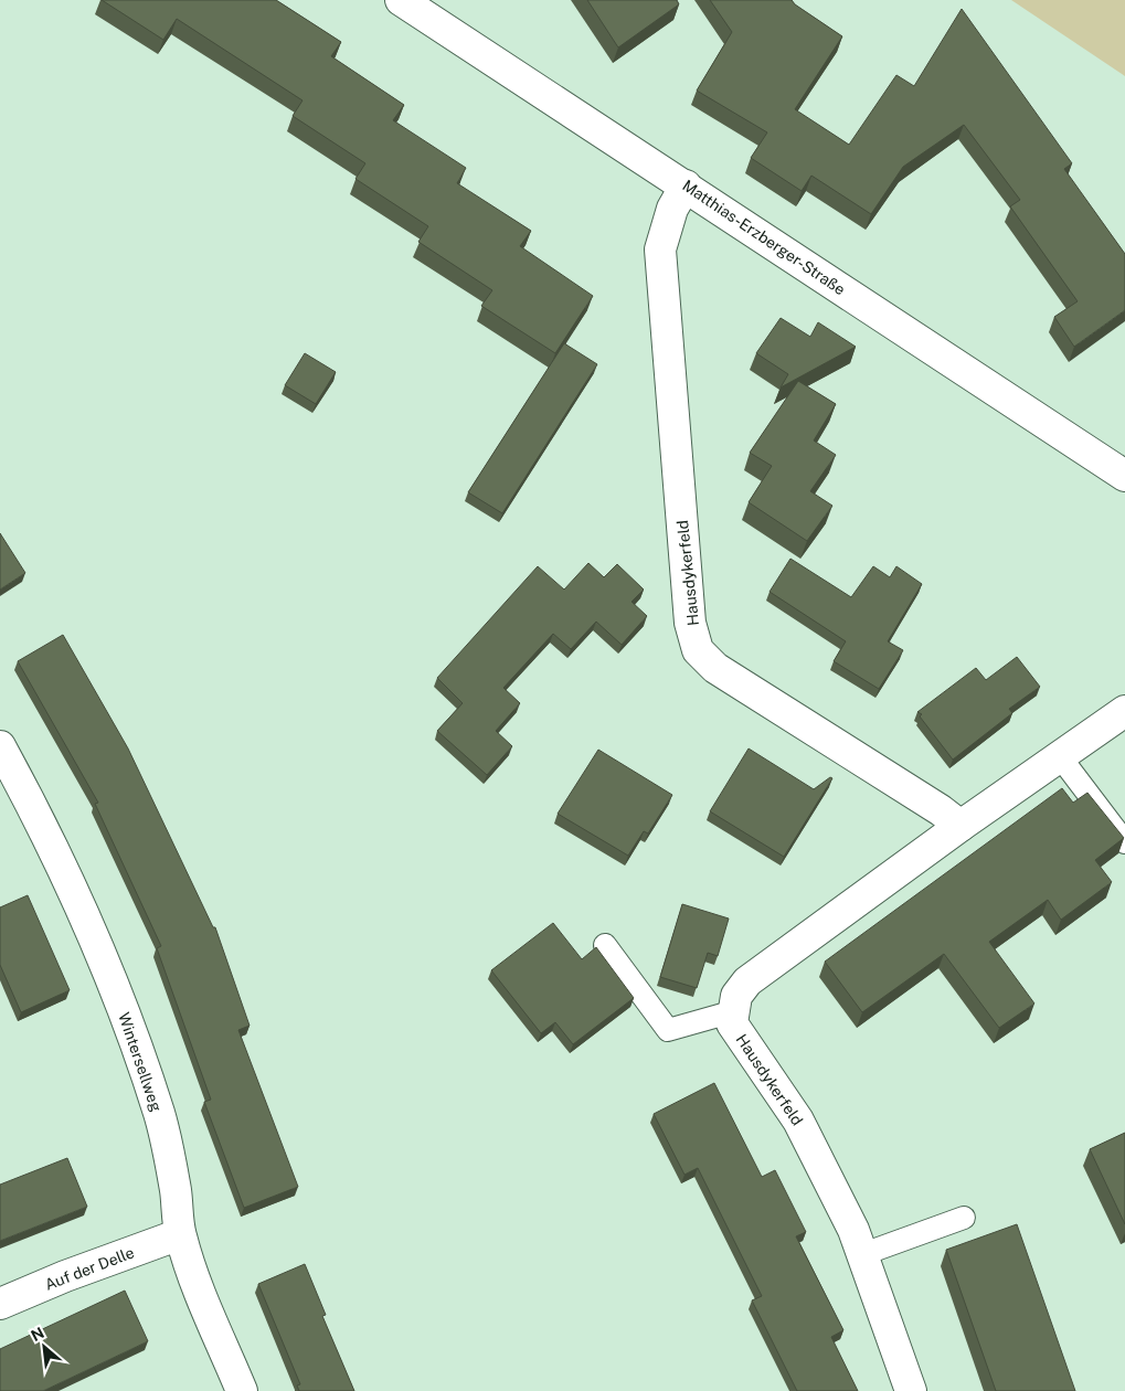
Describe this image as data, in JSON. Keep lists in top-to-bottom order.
{
  "streets": {
    "street": [
      "Matthias-Erzberger-Straße",
      "Hausdykerfeld",
      "Wintersellweg",
      "Auf der Delle"
    ]
  },
  "crossings": [
    ["Matthias-Erzberger-Straße", "Hausdykerfeld"],
    ["Wintersellweg", "Auf der Delle"]
  ],
  "north": "top left"
}
